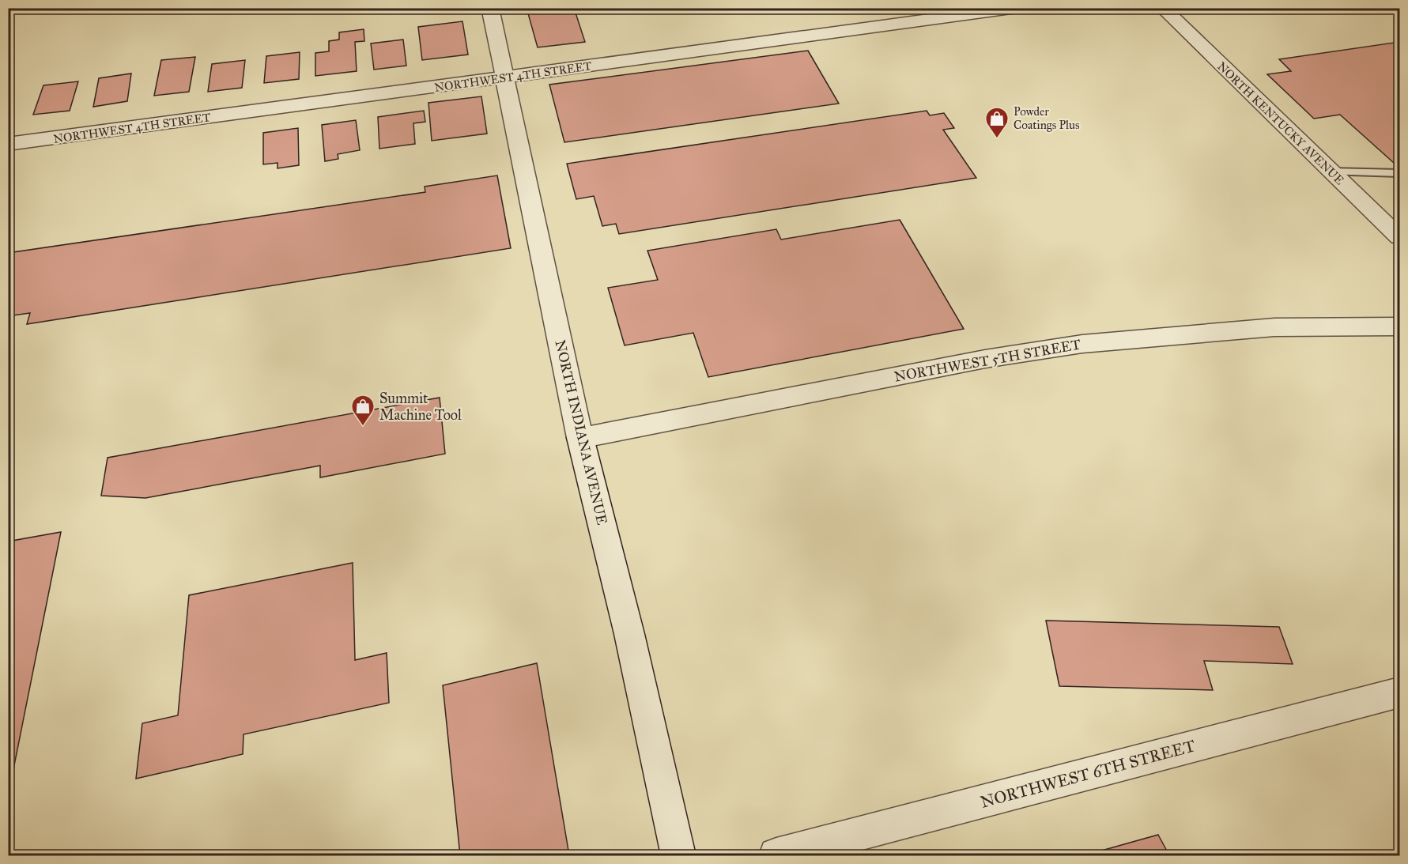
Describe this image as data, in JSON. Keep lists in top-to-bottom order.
{
  "streets": {
    "street": [
      "NORTHWEST 4TH STREET",
      "NORTH KENTUCKY AVENUE",
      "NORTHWEST 5TH STREET",
      "NORTH INDIANA AVENUE",
      "NORTHWEST 6TH STREET"
    ]
  },
  "crossings": [
    ["NORTHWEST 4TH STREET", "NORTH INDIANA AVENUE"],
    ["NORTHWEST 5TH STREET", "NORTH INDIANA AVENUE"]
  ],
  "places": {
    "shop": ["Powder Coatings Plus", "Summit Machine Tool"]
  }
}
